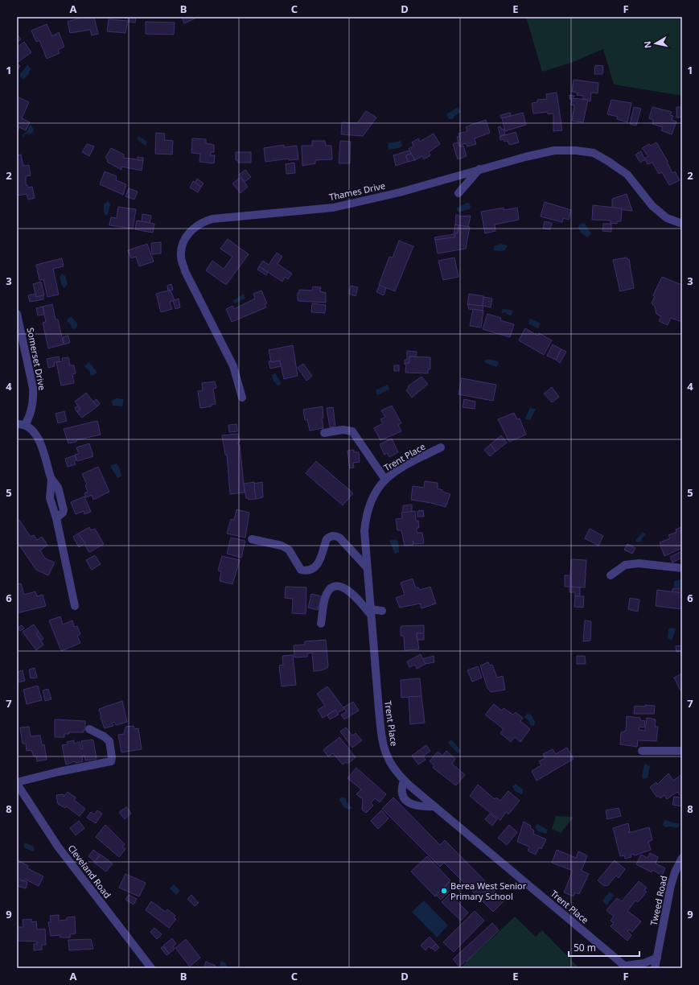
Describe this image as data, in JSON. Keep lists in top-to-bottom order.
{
  "streets": {
    "street": [
      "Thames Drive",
      "Somerset Drive",
      "Trent Place",
      "Cleveland Road",
      "Tweed Road"
    ]
  },
  "places": ["Berea West Senior Primary School"],
  "scale_bar": "50 m",
  "north": "left",
  "grid": {
    "columns": [
      "A",
      "B",
      "C",
      "D",
      "E",
      "F"
    ],
    "rows": [
      "1",
      "2",
      "3",
      "4",
      "5",
      "6",
      "7",
      "8",
      "9"
    ]
  }
}
